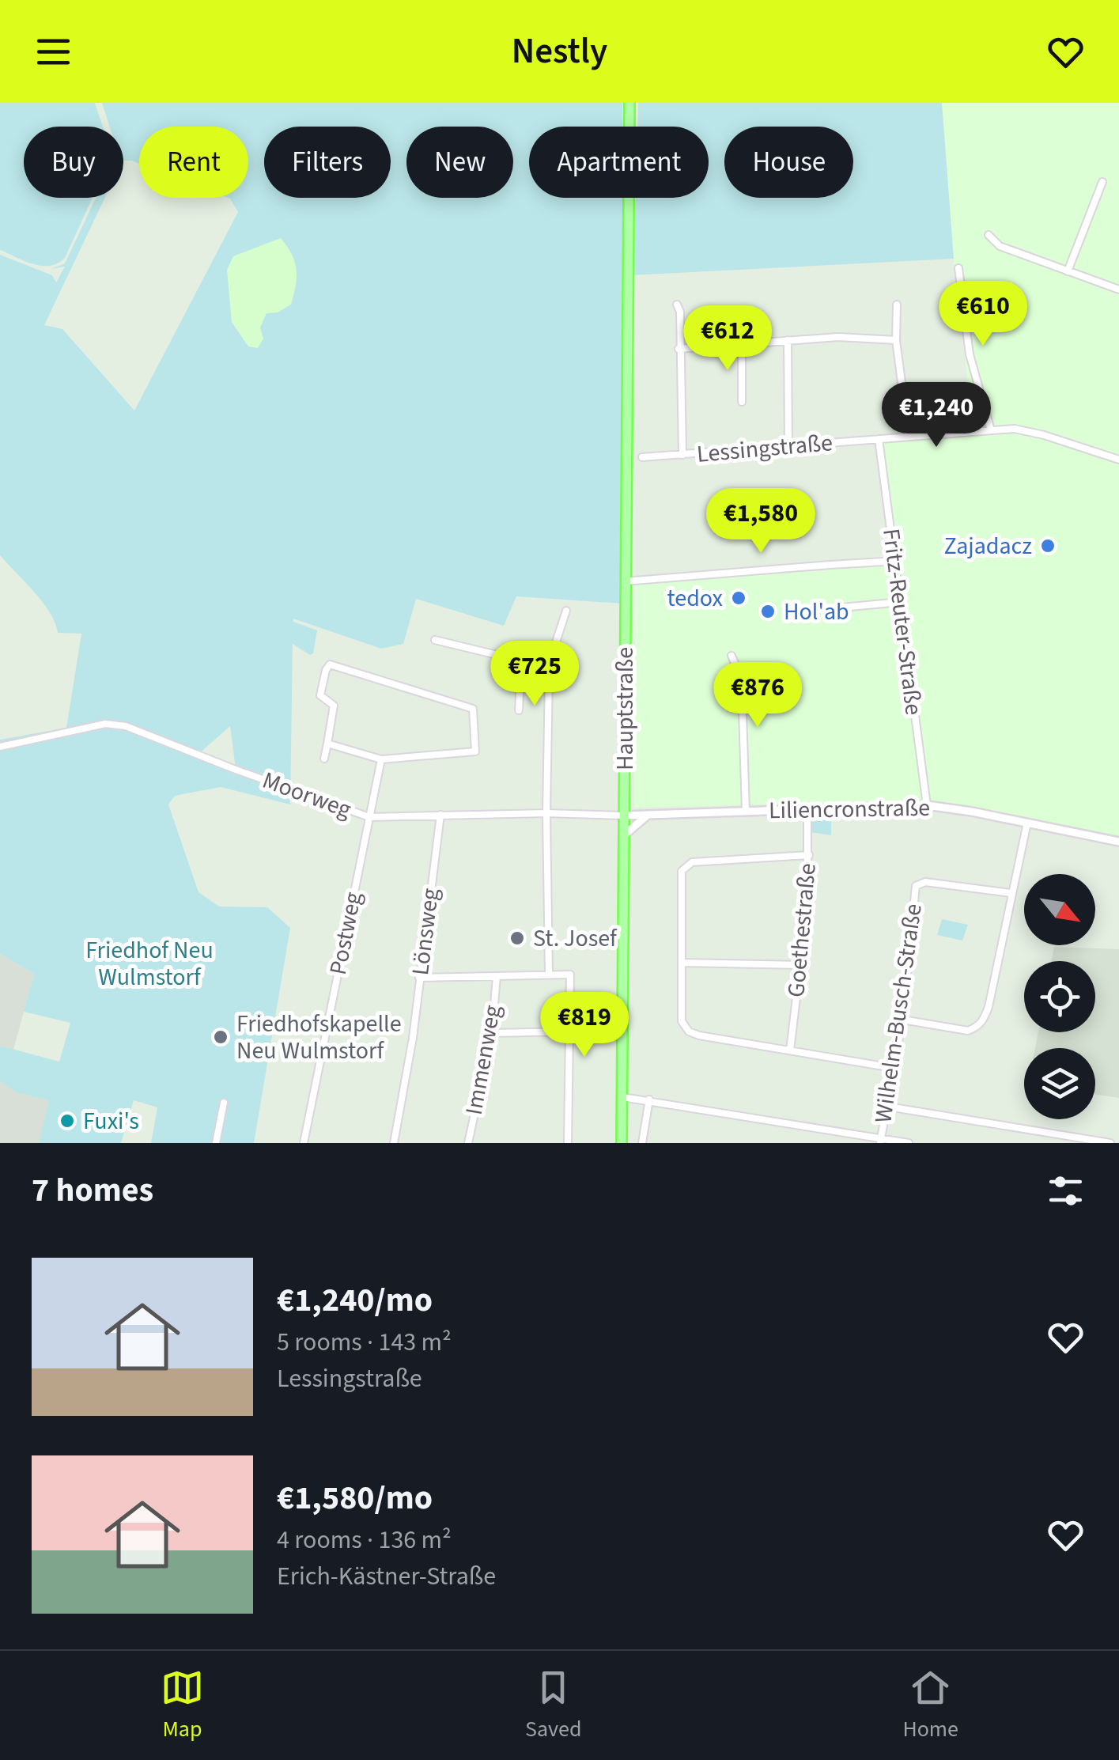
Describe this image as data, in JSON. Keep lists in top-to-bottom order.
{
  "streets": {
    "main road": ["Hauptstraße"],
    "street": [
      "Lessingstraße",
      "Fritz-Reuter-Straße",
      "Moorweg",
      "Liliencronstraße",
      "Goethestraße",
      "Lönsweg",
      "Postweg",
      "Wilhelm-Busch-Straße",
      "Immenweg"
    ]
  },
  "crossings": [
    ["Lessingstraße", "Fritz-Reuter-Straße"],
    ["Fritz-Reuter-Straße", "Liliencronstraße"],
    ["Hauptstraße", "Moorweg"],
    ["Hauptstraße", "Liliencronstraße"],
    ["Moorweg", "Liliencronstraße"],
    ["Moorweg", "Lönsweg"],
    ["Moorweg", "Postweg"],
    ["Liliencronstraße", "Goethestraße"]
  ],
  "parks": ["Friedhof Neu Wulmstorf"],
  "places": [
    "Zajadacz",
    "tedox",
    "Hol'ab",
    "St. Josef",
    "Friedhofskapelle Neu Wulmstorf",
    "Fuxi's"
  ],
  "north": "bottom right",
  "page": {
    "header": "Nestly",
    "chip": [
      "Buy",
      "Rent",
      "Filters",
      "New",
      "Apartment",
      "House"
    ],
    "price": [
      "€610",
      "€612",
      "€1,240",
      "€1,580",
      "€725",
      "€876",
      "€819"
    ],
    "heading": "7 homes",
    "list": [
      {
        "name": "€1,240/mo",
        "note": "5 rooms · 143 m² · Lessingstraße"
      },
      {
        "name": "€1,580/mo",
        "note": "4 rooms · 136 m² · Erich-Kästner-Straße"
      }
    ],
    "tabs": ["Map", "Saved", "Home"]
  }
}
